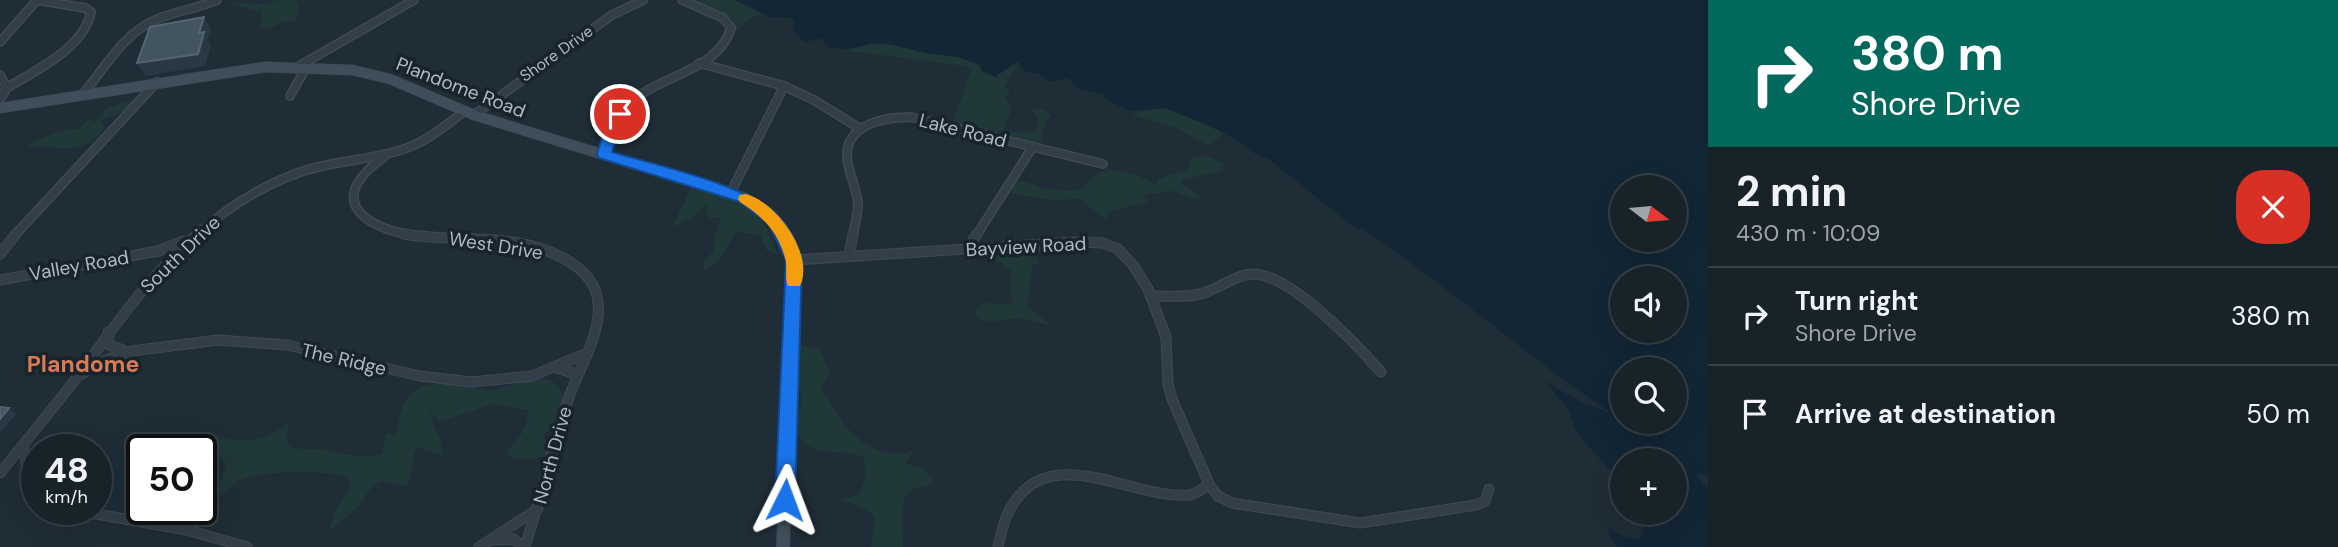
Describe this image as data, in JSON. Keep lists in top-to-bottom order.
{
  "streets": {
    "main road": ["Plandome Road"],
    "street": [
      "Shore Drive",
      "Lake Road",
      "West Drive",
      "Bayview Road",
      "South Drive",
      "Valley Road",
      "The Ridge",
      "North Drive"
    ]
  },
  "crossings": [
    ["Shore Drive", "Plandome Road"],
    ["Shore Drive", "South Drive"],
    ["Plandome Road", "Bayview Road"],
    ["Plandome Road", "South Drive"],
    ["Lake Road", "Bayview Road"],
    ["West Drive", "South Drive"],
    ["West Drive", "The Ridge"],
    ["West Drive", "North Drive"],
    ["South Drive", "Valley Road"],
    ["South Drive", "The Ridge"],
    ["The Ridge", "North Drive"]
  ],
  "districts": ["Plandome"],
  "north": "right",
  "page": {
    "turn": ["380 m", "Shore Drive"],
    "heading": ["2 min", "430 m · 10:09"],
    "map_buttons": "+",
    "list": [
      {
        "name": "Turn right",
        "note": "Shore Drive",
        "value": "380 m"
      },
      {
        "name": "Arrive at destination",
        "value": "50 m"
      }
    ],
    "speed": "48 km/h",
    "limit": "50"
  }
}
